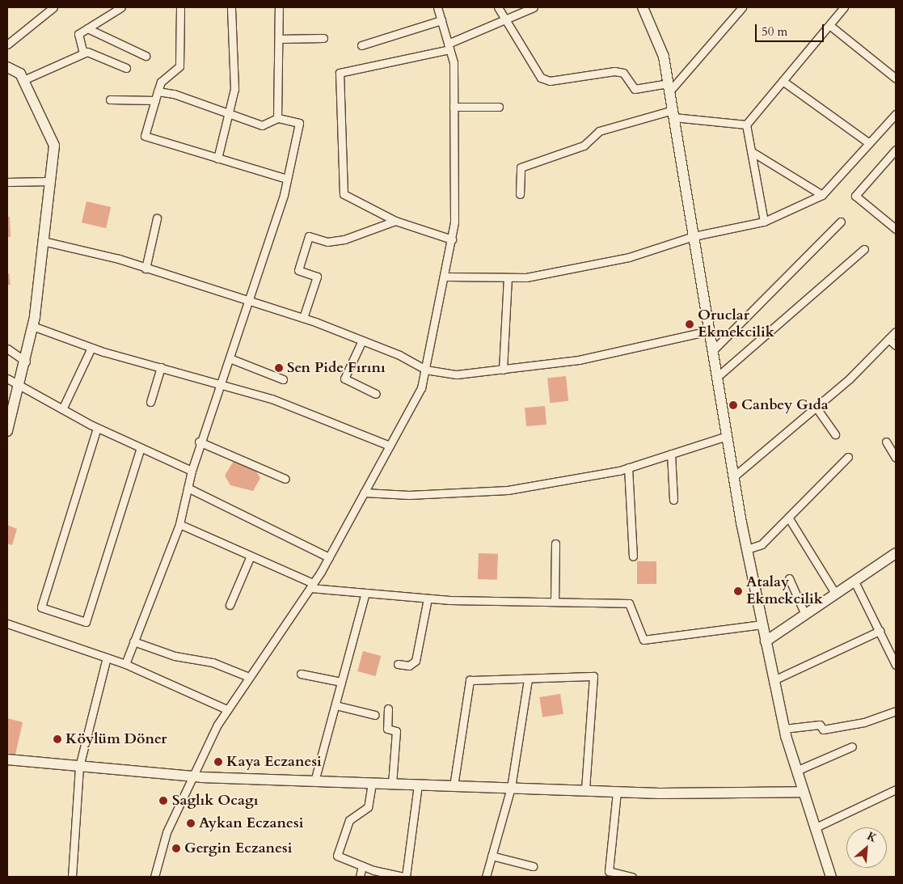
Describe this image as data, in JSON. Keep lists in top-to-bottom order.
{
  "places": [
    "Oruclar Ekmekcilik",
    "Sen Pide Fırını",
    "Canbey Gıda",
    "Atalay Ekmekcilik",
    "Köylüm Döner",
    "Kaya Eczanesi",
    "Saglık Ocagı",
    "Aykan Eczanesi",
    "Gergin Eczanesi"
  ],
  "scale_bar": "50 m",
  "north": "top right"
}
